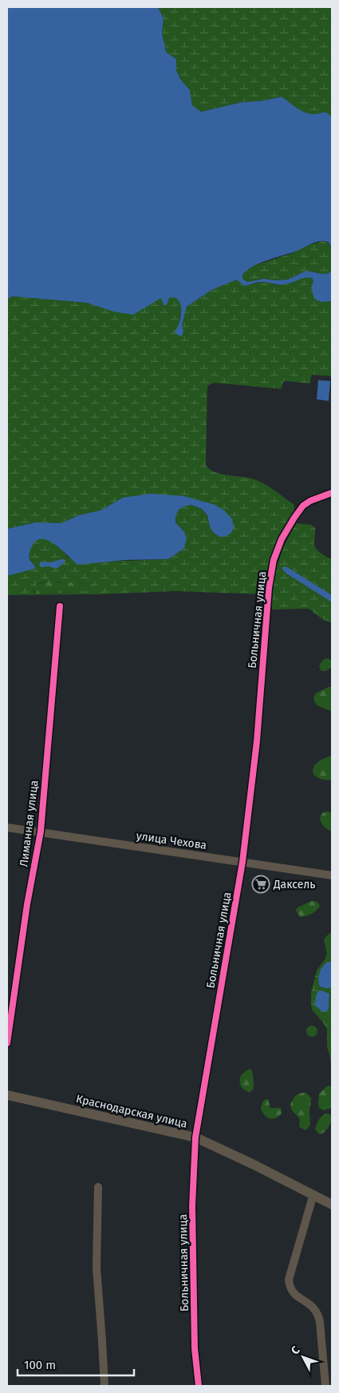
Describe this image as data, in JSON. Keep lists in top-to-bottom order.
{
  "streets": {
    "street": [
      "Больничная улица",
      "Лиманная улица",
      "улица Чехова",
      "Краснодарская улица"
    ]
  },
  "crossings": [
    ["Больничная улица", "улица Чехова"],
    ["Больничная улица", "Краснодарская улица"],
    ["Лиманная улица", "улица Чехова"]
  ],
  "places": {
    "supermarket": ["Даксель"]
  },
  "scale_bar": "100 m",
  "north": "top left"
}
